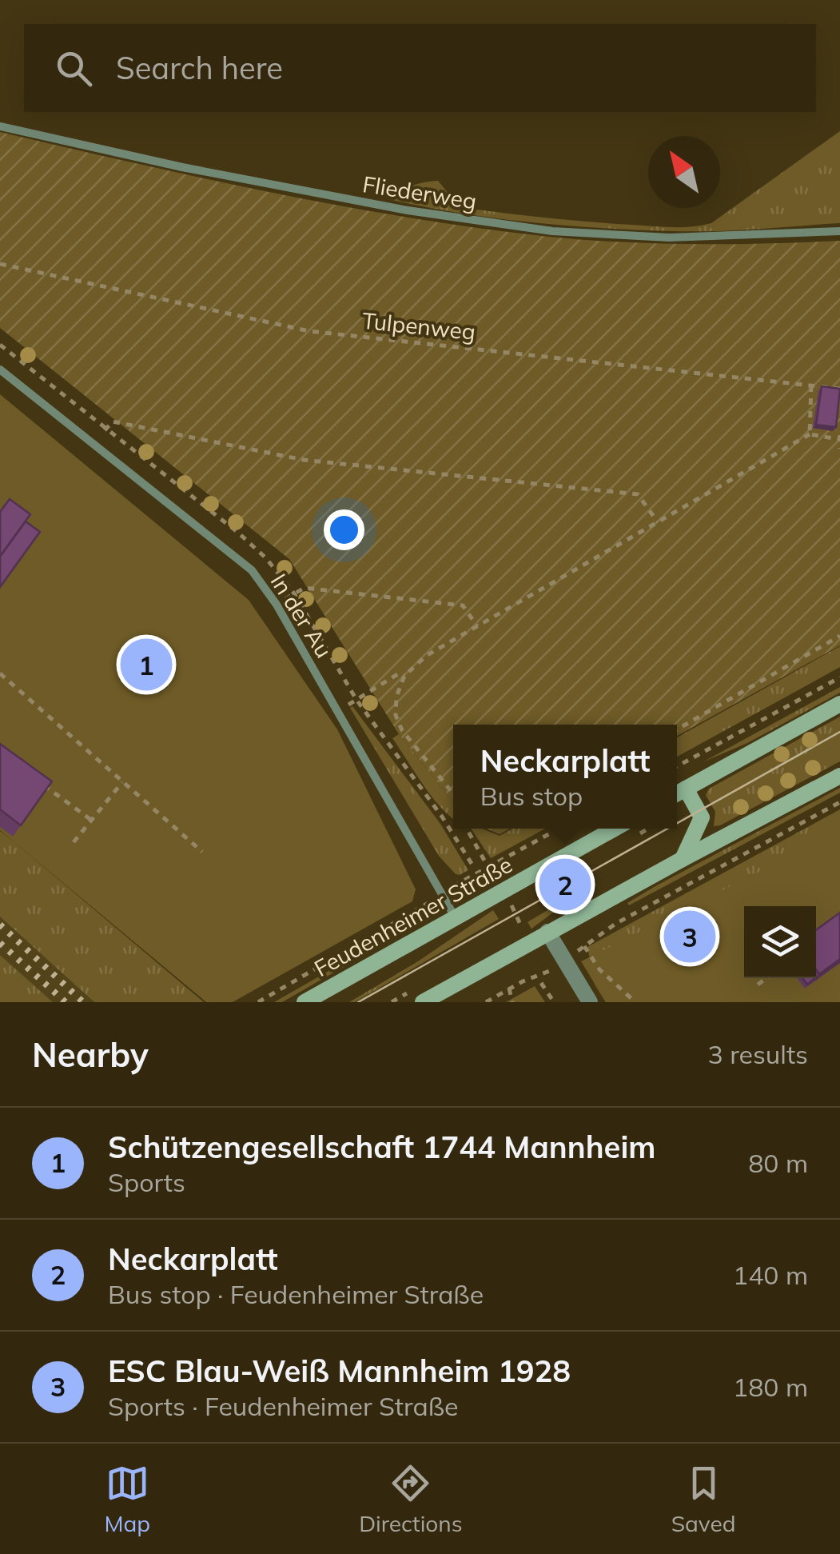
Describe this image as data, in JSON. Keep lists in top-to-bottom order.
{
  "streets": {
    "main road": ["Feudenheimer Straße"],
    "lane": ["Fliederweg", "In der Au"],
    "path": ["Tulpenweg"]
  },
  "crossings": [
    ["In der Au", "Feudenheimer Straße"]
  ],
  "north": "top left",
  "page": {
    "search": "Search here",
    "pins": ["1", "2", "3"],
    "popup": ["Neckarplatt", "Bus stop"],
    "heading": ["Nearby", "3 results"],
    "list": [
      {
        "mark": "1",
        "name": "Schützengesellschaft 1744 Mannheim",
        "note": "Sports",
        "value": "80 m"
      },
      {
        "mark": "2",
        "name": "Neckarplatt",
        "note": "Bus stop · Feudenheimer Straße",
        "value": "140 m"
      },
      {
        "mark": "3",
        "name": "ESC Blau-Weiß Mannheim 1928",
        "note": "Sports · Feudenheimer Straße",
        "value": "180 m"
      }
    ],
    "nav": ["Map", "Directions", "Saved"]
  }
}
